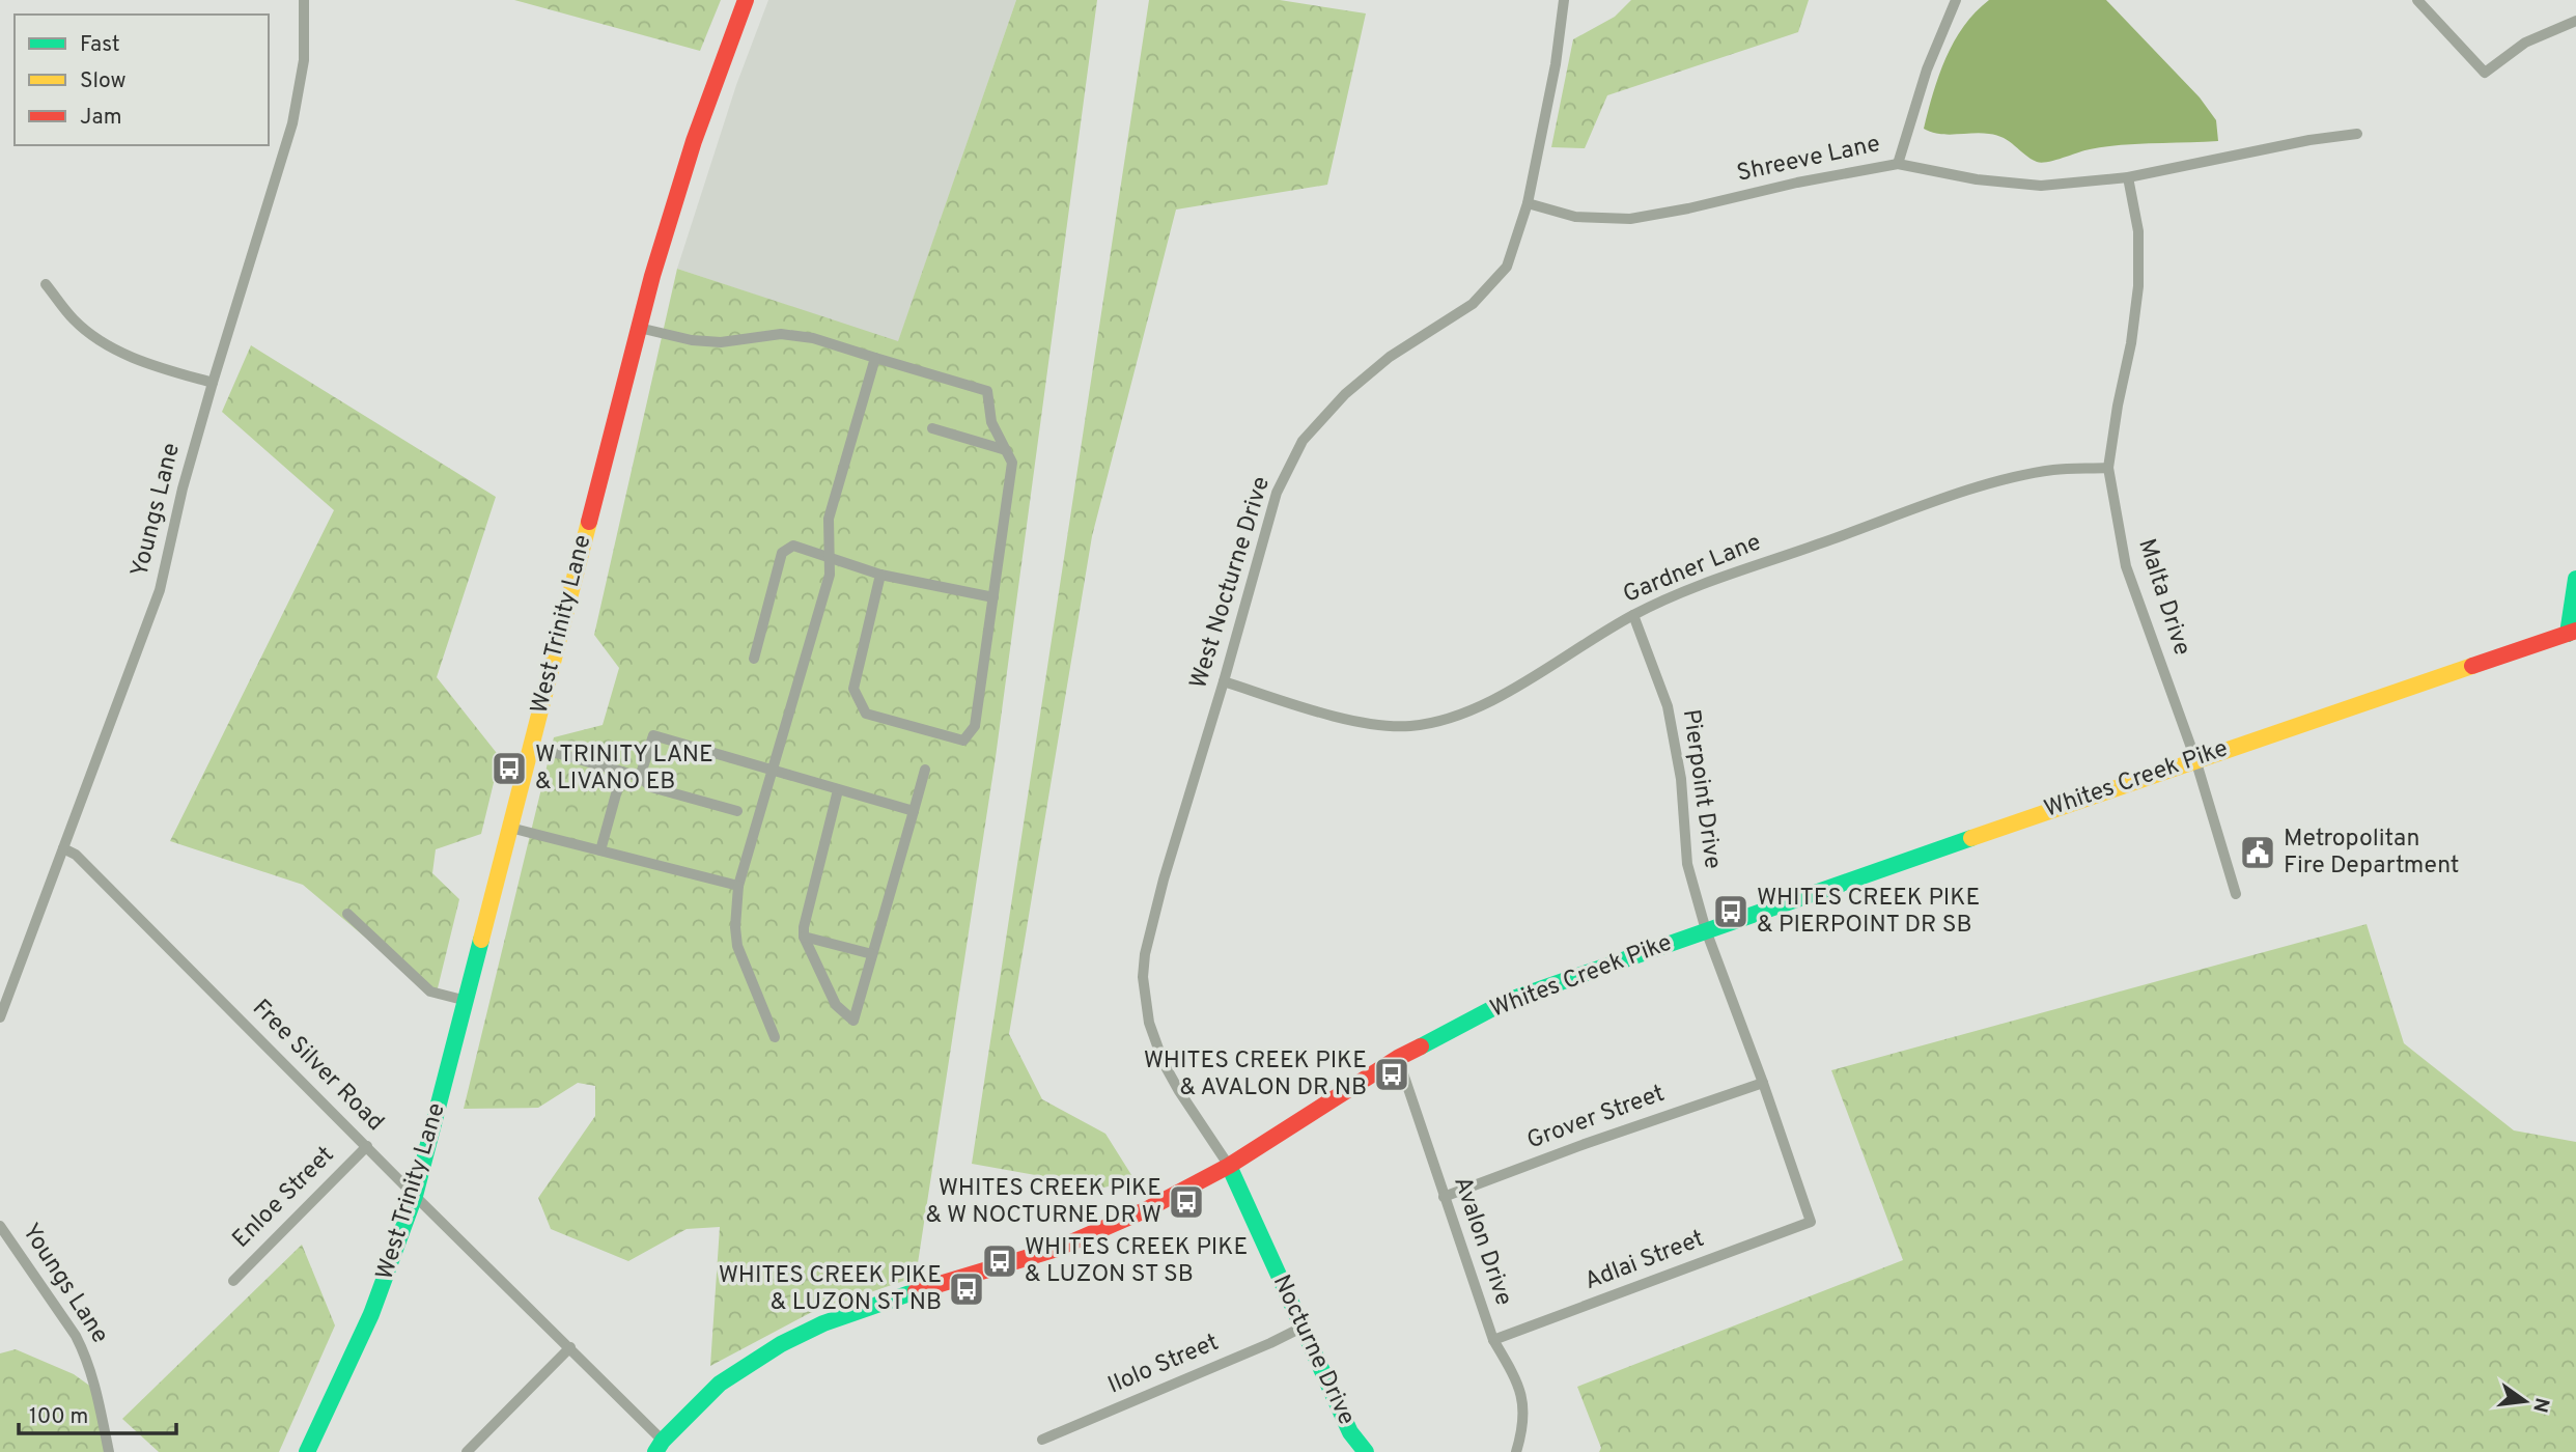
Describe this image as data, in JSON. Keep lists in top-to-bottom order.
{
  "streets": {
    "main road": ["West Trinity Lane", "Whites Creek Pike", "Nocturne Drive"],
    "street": [
      "Shreeve Lane",
      "Youngs Lane",
      "Gardner Lane",
      "West Nocturne Drive",
      "Malta Drive",
      "Pierpoint Drive",
      "Free Silver Road",
      "Grover Street",
      "Enloe Street",
      "Avalon Drive",
      "Adlai Street",
      "Ilolo Street"
    ]
  },
  "crossings": [
    ["Shreeve Lane", "West Nocturne Drive"],
    ["Shreeve Lane", "Malta Drive"],
    ["Youngs Lane", "Free Silver Road"],
    ["Gardner Lane", "West Nocturne Drive"],
    ["Gardner Lane", "Malta Drive"],
    ["Gardner Lane", "Pierpoint Drive"],
    ["West Nocturne Drive", "Whites Creek Pike"],
    ["West Nocturne Drive", "Nocturne Drive"],
    ["Malta Drive", "Whites Creek Pike"],
    ["West Trinity Lane", "Free Silver Road"],
    ["Whites Creek Pike", "Pierpoint Drive"],
    ["Whites Creek Pike", "Free Silver Road"],
    ["Whites Creek Pike", "Avalon Drive"],
    ["Whites Creek Pike", "Nocturne Drive"],
    ["Pierpoint Drive", "Grover Street"],
    ["Pierpoint Drive", "Adlai Street"],
    ["Free Silver Road", "Enloe Street"],
    ["Grover Street", "Avalon Drive"],
    ["Avalon Drive", "Adlai Street"],
    ["Nocturne Drive", "Ilolo Street"]
  ],
  "places": {
    "bus stop": [
      "W TRINITY LANE & LIVANO EB",
      "WHITES CREEK PIKE & PIERPOINT DR SB",
      "WHITES CREEK PIKE & AVALON DR NB",
      "WHITES CREEK PIKE & W NOCTURNE DR W",
      "WHITES CREEK PIKE & LUZON ST SB",
      "WHITES CREEK PIKE & LUZON ST NB"
    ],
    "public building": ["Metropolitan Fire Department"]
  },
  "legend": ["Fast", "Slow", "Jam"],
  "scale_bar": "100 m",
  "north": "right"
}
